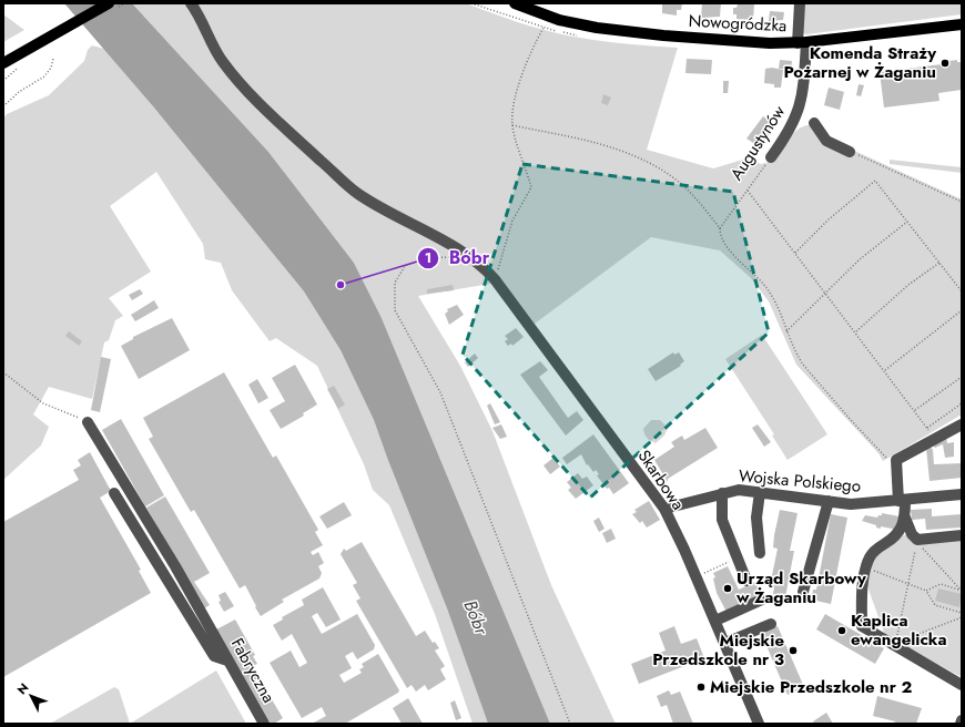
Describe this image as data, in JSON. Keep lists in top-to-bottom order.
{
  "streets": {
    "main road": ["Nowogródzka"],
    "street": [
      "Augustynów",
      "Skarbowa",
      "Wojska Polskiego",
      "Fabryczna"
    ]
  },
  "crossings": [
    ["Nowogródzka", "Augustynów"],
    ["Skarbowa", "Wojska Polskiego"]
  ],
  "water": ["Bóbr"],
  "places": [
    "Komenda Straży Pożarnej w Żaganiu",
    "Bóbr",
    "Urząd Skarbowy w Żaganiu",
    "Kaplica ewangelicka",
    "Miejskie Przedszkole nr 3",
    "Miejskie Przedszkole nr 2"
  ],
  "north": "top left"
}
